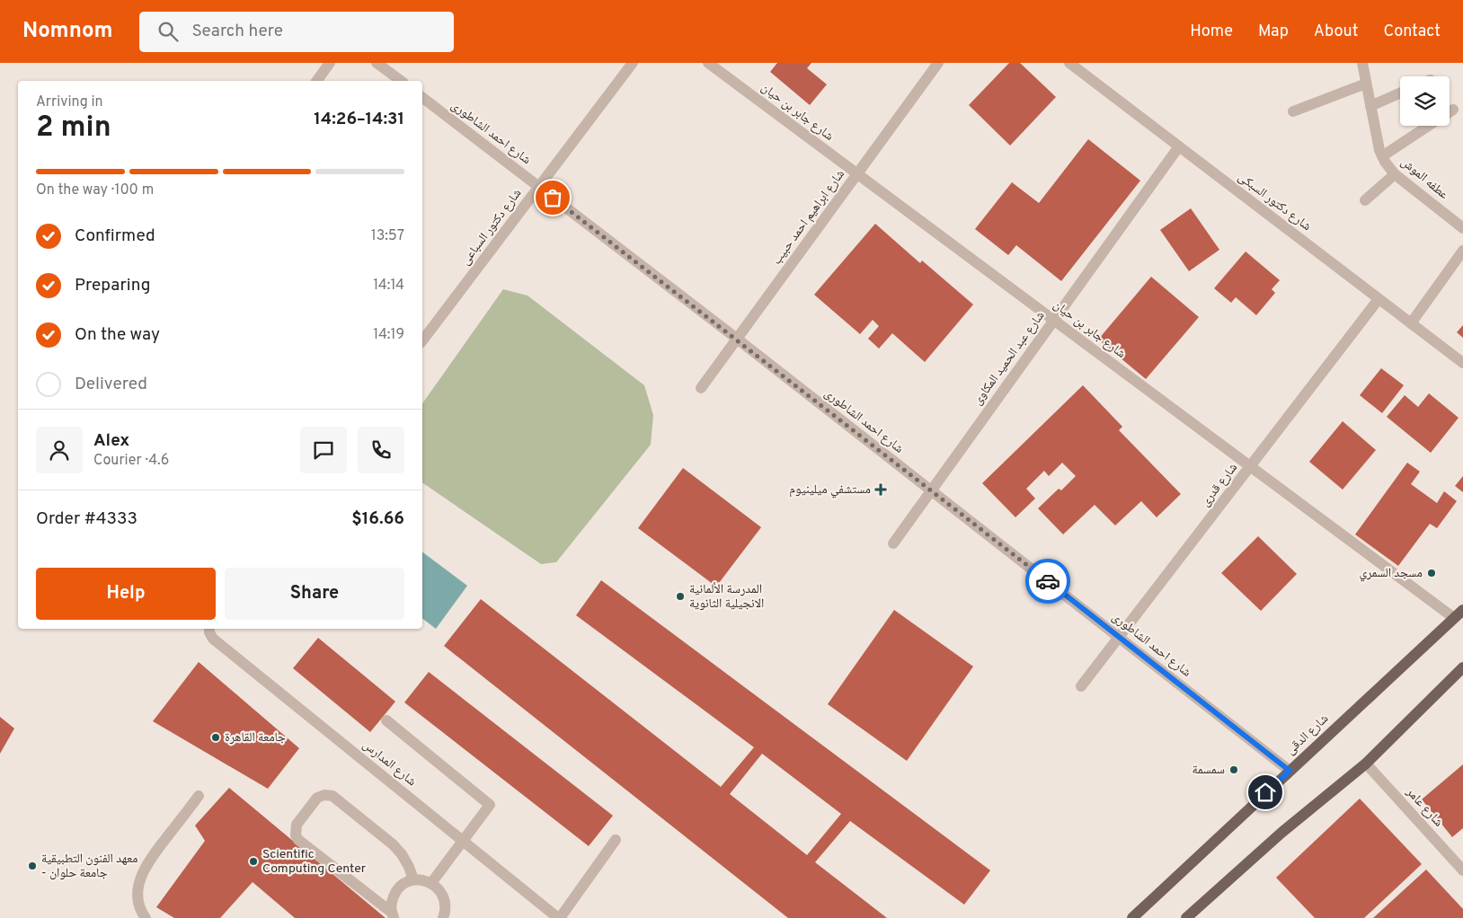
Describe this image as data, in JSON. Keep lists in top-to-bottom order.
{
  "streets": {
    "main road": ["شارع الدقى"],
    "street": [
      "شارع جابر بن حيان",
      "شارع احمد الشاطورى",
      "عطفه الموش",
      "شارع دكتور السبكى",
      "شارع ابراهيم احمد حبيب",
      "شارع دكتور السباعى",
      "شارع عبد الحميد المكاوى",
      "شارع قدرى",
      "شارع المدارس",
      "شارع عامر"
    ]
  },
  "crossings": [
    ["شارع جابر بن حيان", "شارع ابراهيم احمد حبيب"],
    ["شارع جابر بن حيان", "شارع عبد الحميد المكاوى"],
    ["شارع جابر بن حيان", "شارع قدرى"],
    ["شارع جابر بن حيان", "شارع الدقى"],
    ["شارع احمد الشاطورى", "شارع ابراهيم احمد حبيب"],
    ["شارع احمد الشاطورى", "شارع دكتور السباعى"],
    ["شارع احمد الشاطورى", "شارع عبد الحميد المكاوى"],
    ["شارع احمد الشاطورى", "شارع قدرى"],
    ["شارع احمد الشاطورى", "شارع الدقى"],
    ["شارع دكتور السبكى", "شارع عبد الحميد المكاوى"],
    ["شارع دكتور السبكى", "شارع قدرى"]
  ],
  "places": {
    "health": ["مستشفي ميلينيوم"],
    "other": [
      "مسجد السمري",
      "المدرسة الألمانية الانجيلية الثانوية",
      "جامعة القاهرة",
      "سمسمة",
      "Scientific Computing Center",
      "معهد الفنون التطبيقية - جامعة حلوان"
    ]
  },
  "page": {
    "header": "Nomnom",
    "search": "Search here",
    "nav": [
      "Home",
      "Map",
      "About",
      "Contact"
    ],
    "heading": ["2 min", "Arriving in", "14:26–14:31"],
    "panel": [
      "Alex",
      "Courier · 4.6",
      "Order #4333",
      "$16.66"
    ],
    "bar": "On the way · 100 m",
    "list": [
      ["Confirmed", "13:57"],
      ["Preparing", "14:14"],
      ["On the way", "14:19"],
      "Delivered"
    ],
    "buttons": ["Help", "Share"]
  }
}
